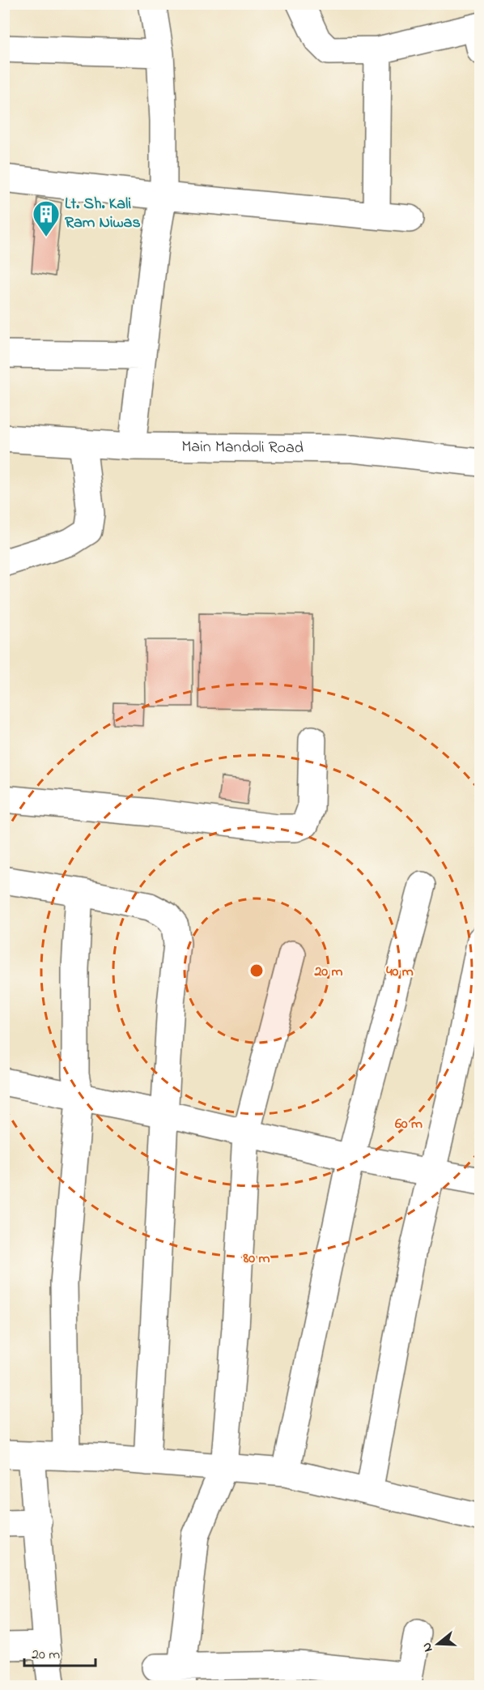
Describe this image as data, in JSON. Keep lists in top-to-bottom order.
{
  "streets": {
    "street": ["Main Mandoli Road"]
  },
  "places": {
    "building": ["Lt. Sh. Kali Ram Niwas"]
  },
  "scale_bar": "20 m",
  "north": "left",
  "rings": [
    "20 m",
    "40 m",
    "60 m",
    "80 m"
  ]
}
